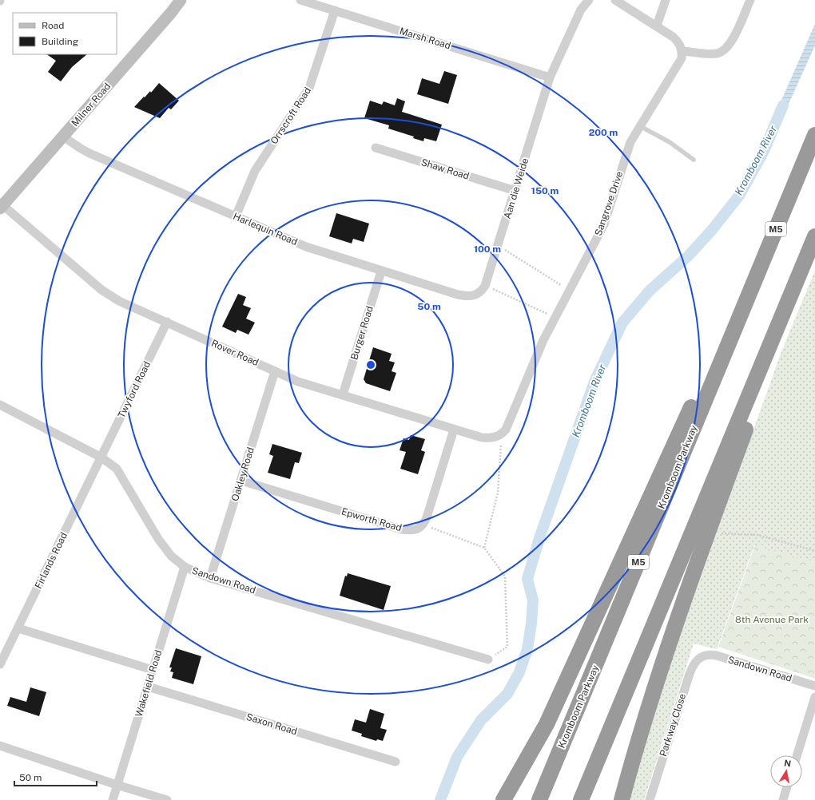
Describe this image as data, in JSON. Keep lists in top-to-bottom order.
{
  "streets": {
    "highway": ["M5", "Kromboom Parkway"],
    "main road": ["Milner Road"],
    "street": [
      "Marsh Road",
      "Orrscroft Road",
      "Shaw Road",
      "Aan die Weide",
      "Sangrove Drive",
      "Harlequin Road",
      "Burger Road",
      "Rover Road",
      "Twyford Road",
      "Oakley Road",
      "Epworth Road",
      "Firlands Road",
      "Sandown Road",
      "Wakefield Road",
      "Saxon Road",
      "Parkway Close"
    ]
  },
  "crossings": [
    ["Marsh Road", "Orrscroft Road"],
    ["Marsh Road", "Aan die Weide"],
    ["Milner Road", "Harlequin Road"],
    ["Milner Road", "Rover Road"],
    ["Orrscroft Road", "Harlequin Road"],
    ["Shaw Road", "Aan die Weide"],
    ["Aan die Weide", "Harlequin Road"],
    ["Sangrove Drive", "Rover Road"],
    ["Harlequin Road", "Burger Road"],
    ["Burger Road", "Rover Road"],
    ["Rover Road", "Twyford Road"],
    ["Rover Road", "Oakley Road"],
    ["Twyford Road", "Firlands Road"],
    ["Twyford Road", "Sandown Road"],
    ["Oakley Road", "Epworth Road"],
    ["Oakley Road", "Sandown Road"],
    ["Firlands Road", "Sandown Road"],
    ["Sandown Road", "Wakefield Road"],
    ["Sandown Road", "Parkway Close"],
    ["Wakefield Road", "Saxon Road"]
  ],
  "water": ["Kromboom River"],
  "parks": ["8th Avenue Park"],
  "legend": ["Road", "Building"],
  "scale_bar": "50 m",
  "north": "top",
  "rings": [
    "200 m",
    "150 m",
    "100 m",
    "50 m"
  ]
}
